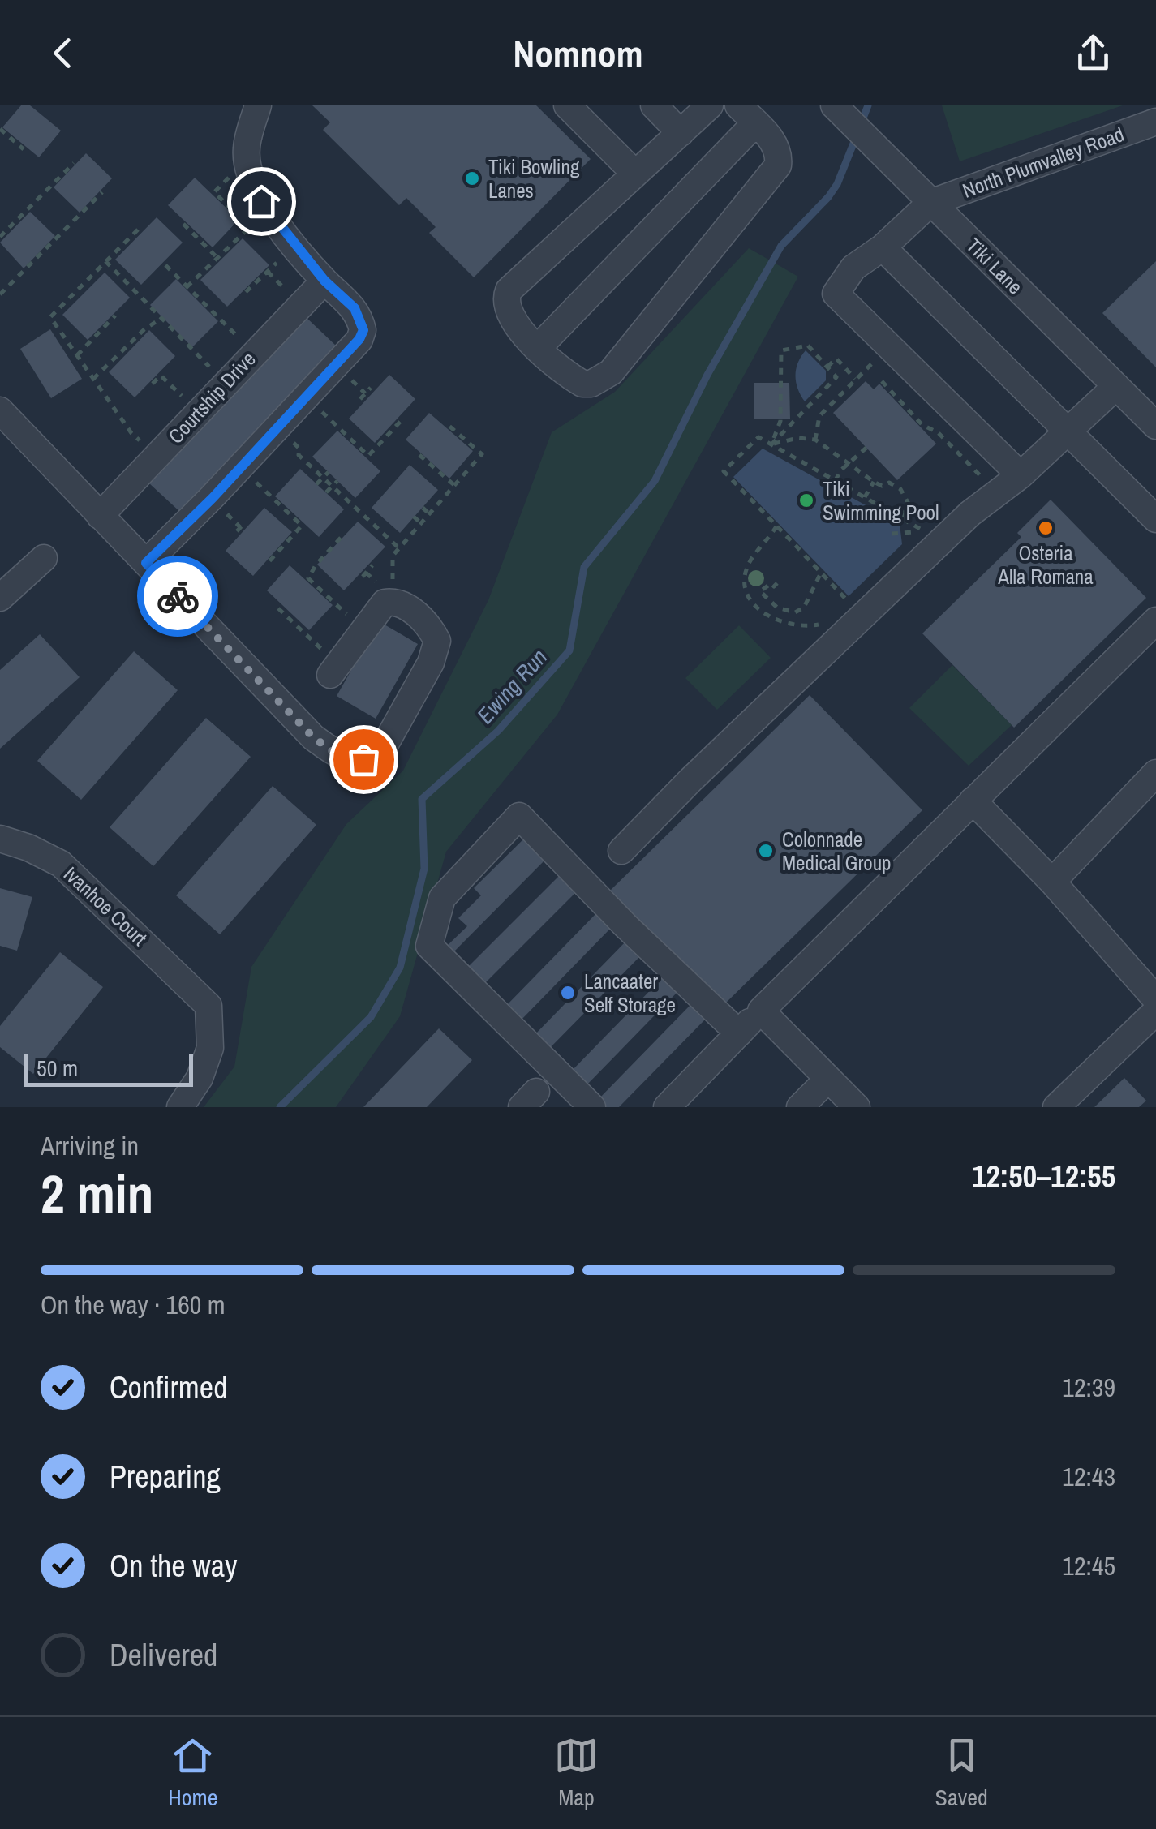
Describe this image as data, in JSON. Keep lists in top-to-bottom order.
{
  "streets": {
    "street": [
      "North Plumvalley Road",
      "Tiki Lane",
      "Courtship Drive",
      "Ivanhoe Court"
    ]
  },
  "crossings": [
    ["North Plumvalley Road", "Tiki Lane"]
  ],
  "water": ["Ewing Run"],
  "places": [
    "Tiki Bowling Lanes",
    "Tiki Swimming Pool",
    "Osteria Alla Romana",
    "Colonnade Medical Group",
    "Lancaater Self Storage"
  ],
  "scale_bar": "50 m",
  "page": {
    "header": "Nomnom",
    "scale": "50 m",
    "heading": ["2 min", "Arriving in", "12:50–12:55"],
    "bar": "On the way · 160 m",
    "list": [
      ["Confirmed", "12:39"],
      ["Preparing", "12:43"],
      ["On the way", "12:45"],
      "Delivered"
    ],
    "tabs": ["Home", "Map", "Saved"]
  }
}
